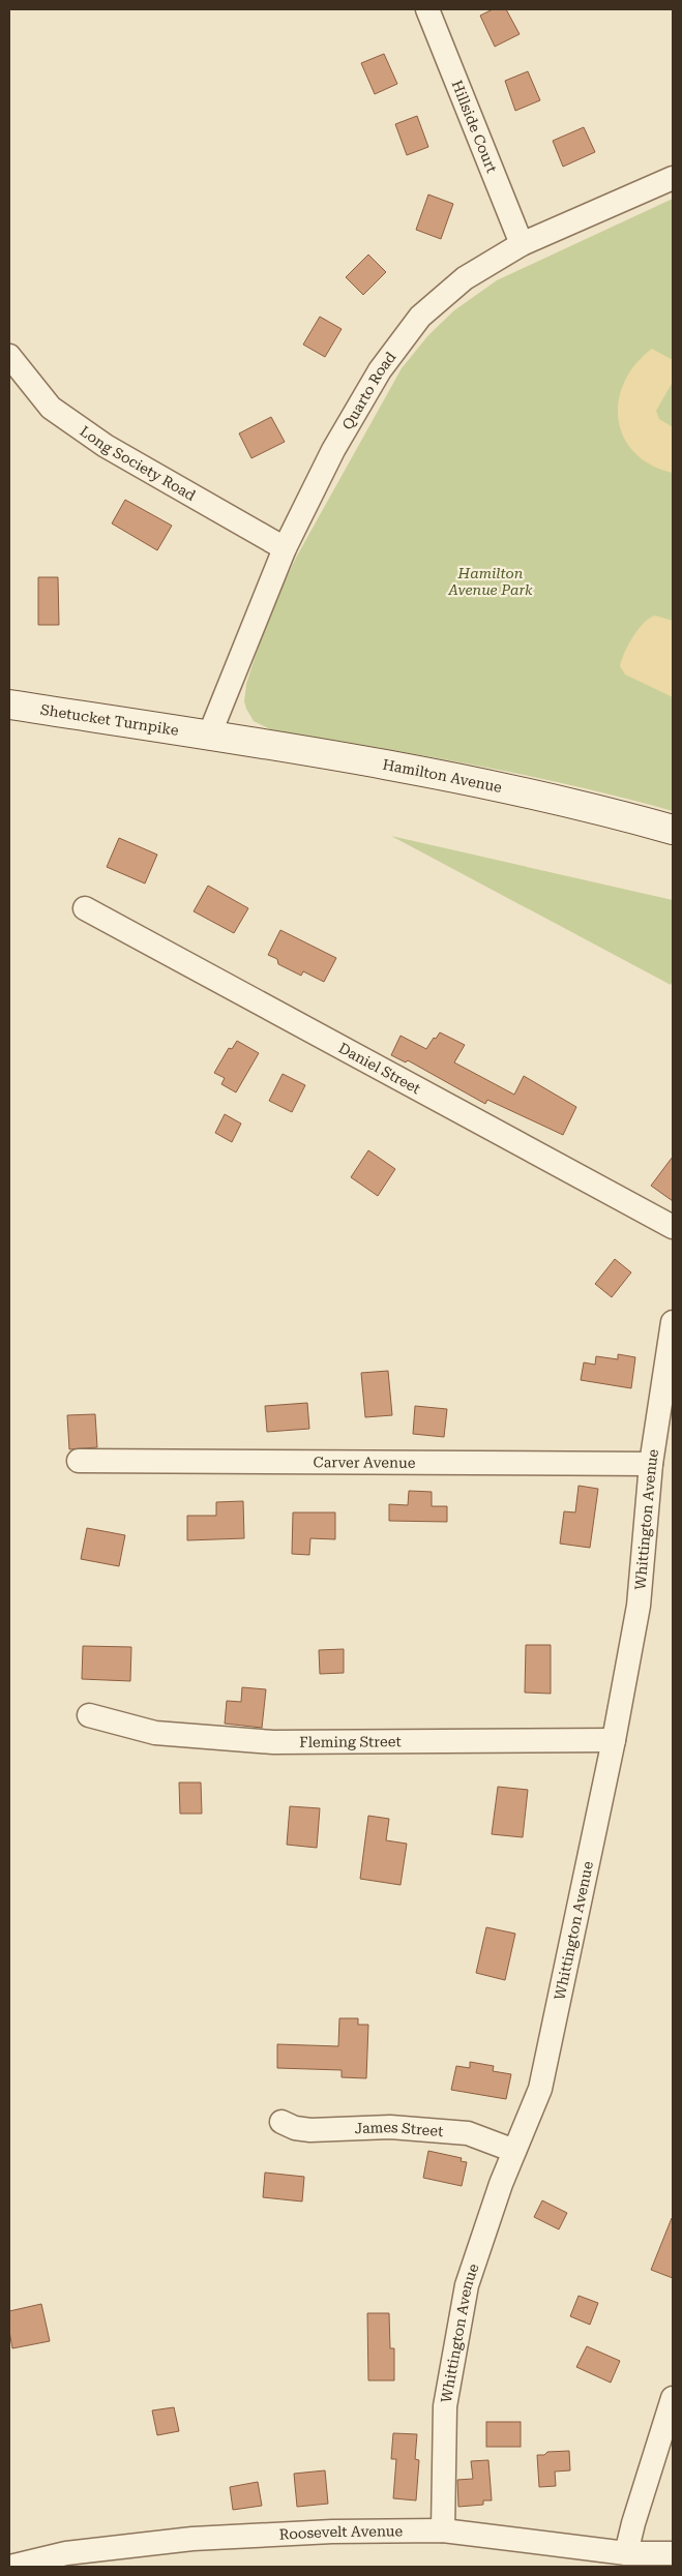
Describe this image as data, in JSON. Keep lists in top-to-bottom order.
{
  "streets": {
    "main road": ["Shetucket Turnpike", "Hamilton Avenue"],
    "street": [
      "Hillside Court",
      "Quarto Road",
      "Long Society Road",
      "Daniel Street",
      "Carver Avenue",
      "Whittington Avenue",
      "Fleming Street",
      "James Street",
      "Roosevelt Avenue"
    ]
  },
  "crossings": [
    ["Hillside Court", "Quarto Road"],
    ["Quarto Road", "Long Society Road"],
    ["Quarto Road", "Shetucket Turnpike"],
    ["Quarto Road", "Hamilton Avenue"],
    ["Shetucket Turnpike", "Hamilton Avenue"],
    ["Carver Avenue", "Whittington Avenue"],
    ["Whittington Avenue", "Fleming Street"],
    ["Whittington Avenue", "James Street"],
    ["Whittington Avenue", "Roosevelt Avenue"]
  ],
  "parks": ["Hamilton Avenue Park"]
}
